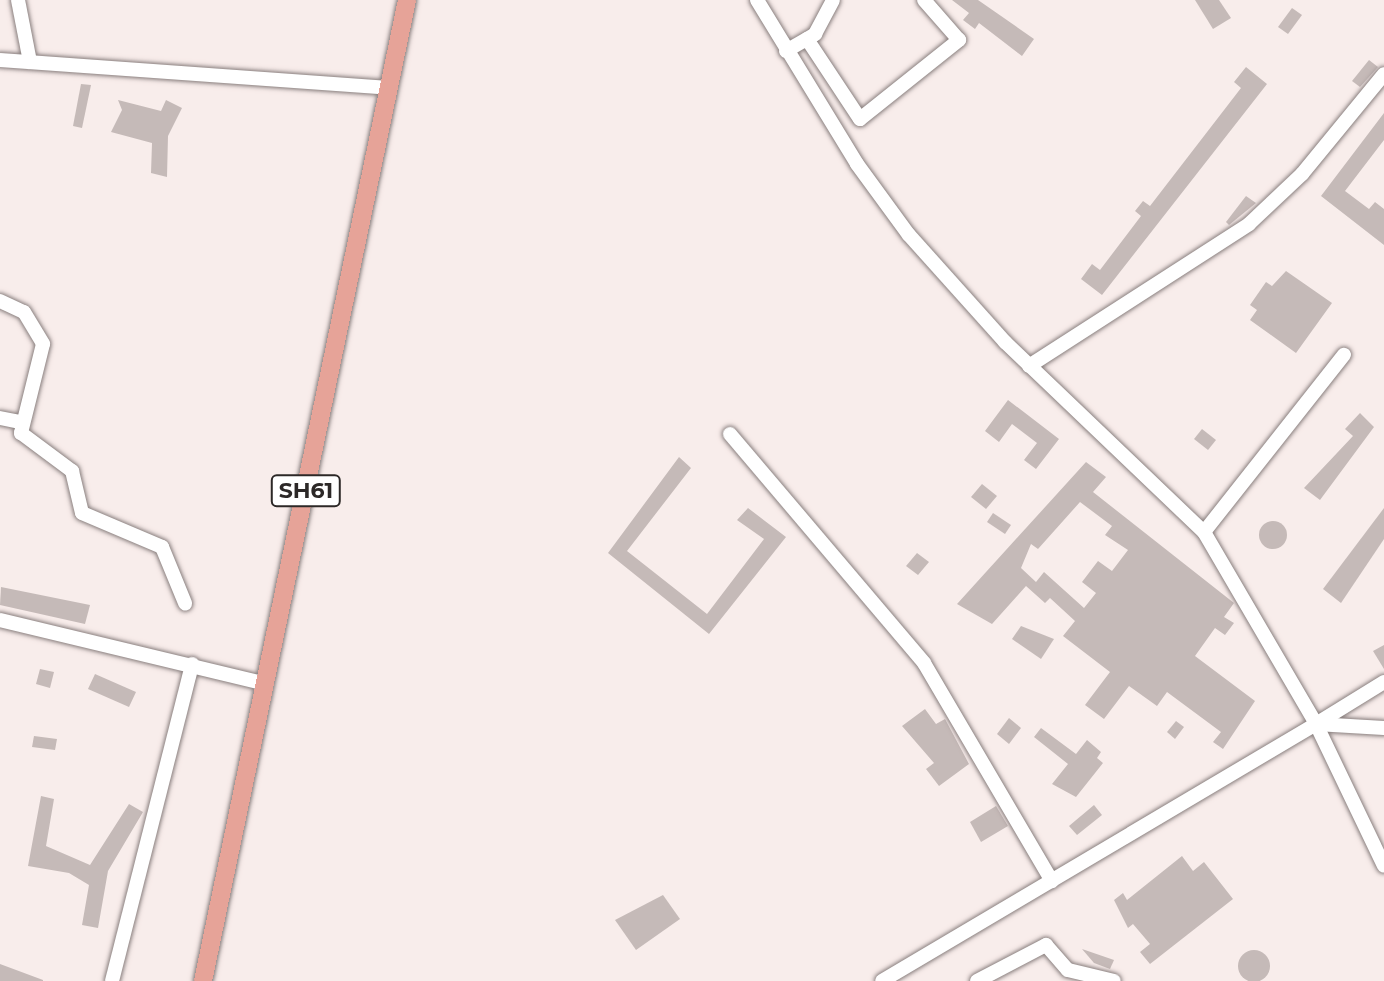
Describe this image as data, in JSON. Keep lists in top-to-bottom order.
{
  "streets": {
    "main road": ["SH61"]
  }
}
